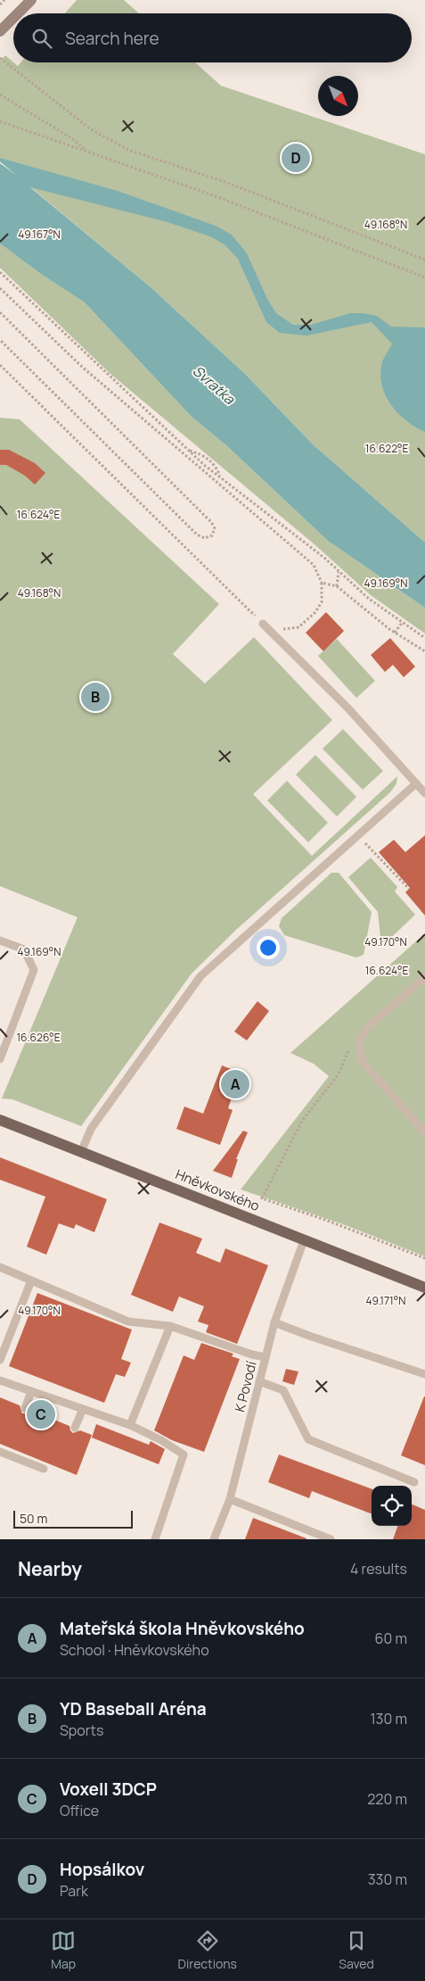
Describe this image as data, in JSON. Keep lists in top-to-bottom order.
{
  "streets": {
    "main road": ["Hněvkovského"],
    "lane": ["K Povodí"]
  },
  "crossings": [
    ["Hněvkovského", "K Povodí"]
  ],
  "water": ["Svratka"],
  "scale_bar": "50 m",
  "north": "bottom right",
  "page": {
    "search": "Search here",
    "pins": [
      "D",
      "B",
      "A",
      "C"
    ],
    "scale": "50 m",
    "heading": ["Nearby", "4 results"],
    "list": [
      {
        "mark": "A",
        "name": "Mateřská škola Hněvkovského",
        "note": "School · Hněvkovského",
        "value": "60 m"
      },
      {
        "mark": "B",
        "name": "YD Baseball Aréna",
        "note": "Sports",
        "value": "130 m"
      },
      {
        "mark": "C",
        "name": "Voxell 3DCP",
        "note": "Office",
        "value": "220 m"
      },
      {
        "mark": "D",
        "name": "Hopsálkov",
        "note": "Park",
        "value": "330 m"
      }
    ],
    "nav": ["Map", "Directions", "Saved"]
  },
  "coordinates": [
    "49.168°N",
    "49.167°N",
    "16.622°E",
    "16.624°E",
    "49.169°N",
    "49.170°N",
    "16.626°E",
    "49.171°N"
  ]
}
